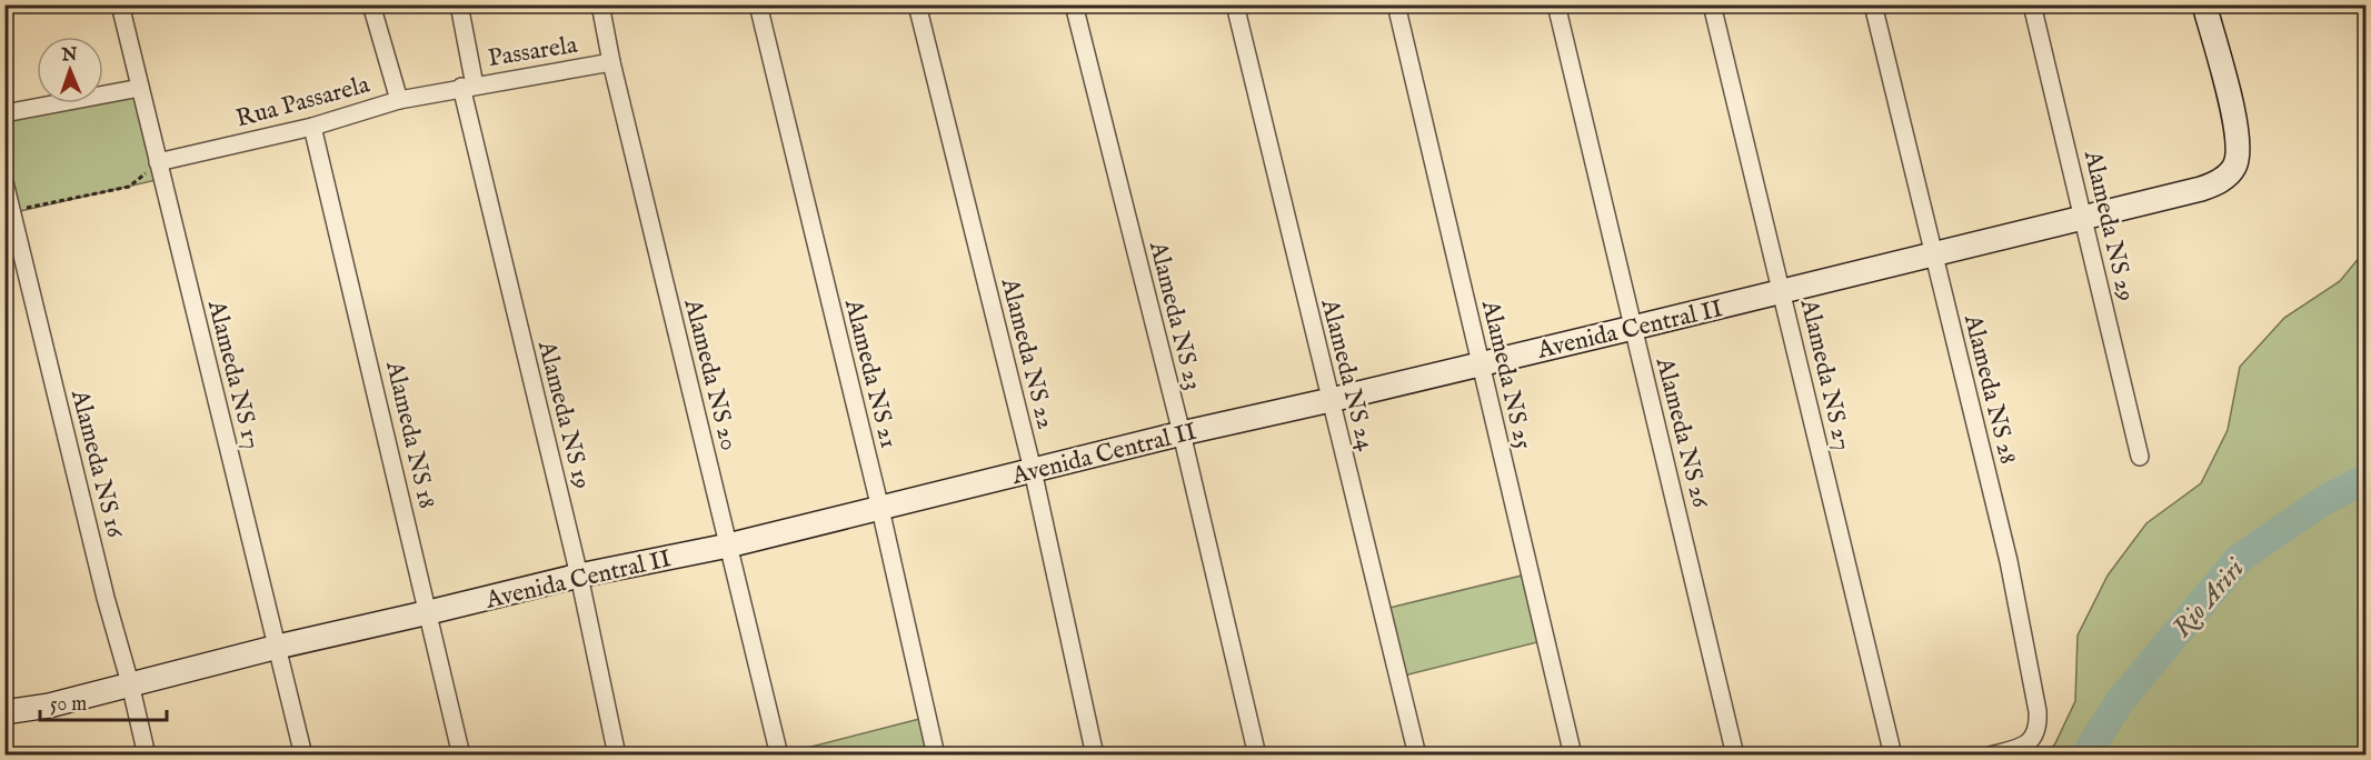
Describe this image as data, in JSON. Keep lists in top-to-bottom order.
{
  "streets": {
    "street": [
      "Passarela",
      "Rua Passarela",
      "Alameda NS 29",
      "Alameda NS 23",
      "Avenida Central II",
      "Alameda NS 22",
      "Alameda NS 21",
      "Alameda NS 17",
      "Alameda NS 20",
      "Alameda NS 24",
      "Alameda NS 25",
      "Alameda NS 27",
      "Alameda NS 28",
      "Alameda NS 19",
      "Alameda NS 26",
      "Alameda NS 18",
      "Alameda NS 16"
    ]
  },
  "crossings": [
    ["Passarela", "Rua Passarela"],
    ["Passarela", "Alameda NS 20"],
    ["Passarela", "Alameda NS 19"],
    ["Rua Passarela", "Alameda NS 17"],
    ["Rua Passarela", "Alameda NS 19"],
    ["Rua Passarela", "Alameda NS 18"],
    ["Alameda NS 29", "Avenida Central II"],
    ["Alameda NS 23", "Avenida Central II"],
    ["Avenida Central II", "Alameda NS 22"],
    ["Avenida Central II", "Alameda NS 21"],
    ["Avenida Central II", "Alameda NS 17"],
    ["Avenida Central II", "Alameda NS 20"],
    ["Avenida Central II", "Alameda NS 24"],
    ["Avenida Central II", "Alameda NS 25"],
    ["Avenida Central II", "Alameda NS 27"],
    ["Avenida Central II", "Alameda NS 28"],
    ["Avenida Central II", "Alameda NS 19"],
    ["Avenida Central II", "Alameda NS 26"],
    ["Avenida Central II", "Alameda NS 18"],
    ["Avenida Central II", "Alameda NS 16"]
  ],
  "water": ["Rio Ariri"],
  "scale_bar": "50 m",
  "north": "top"
}
